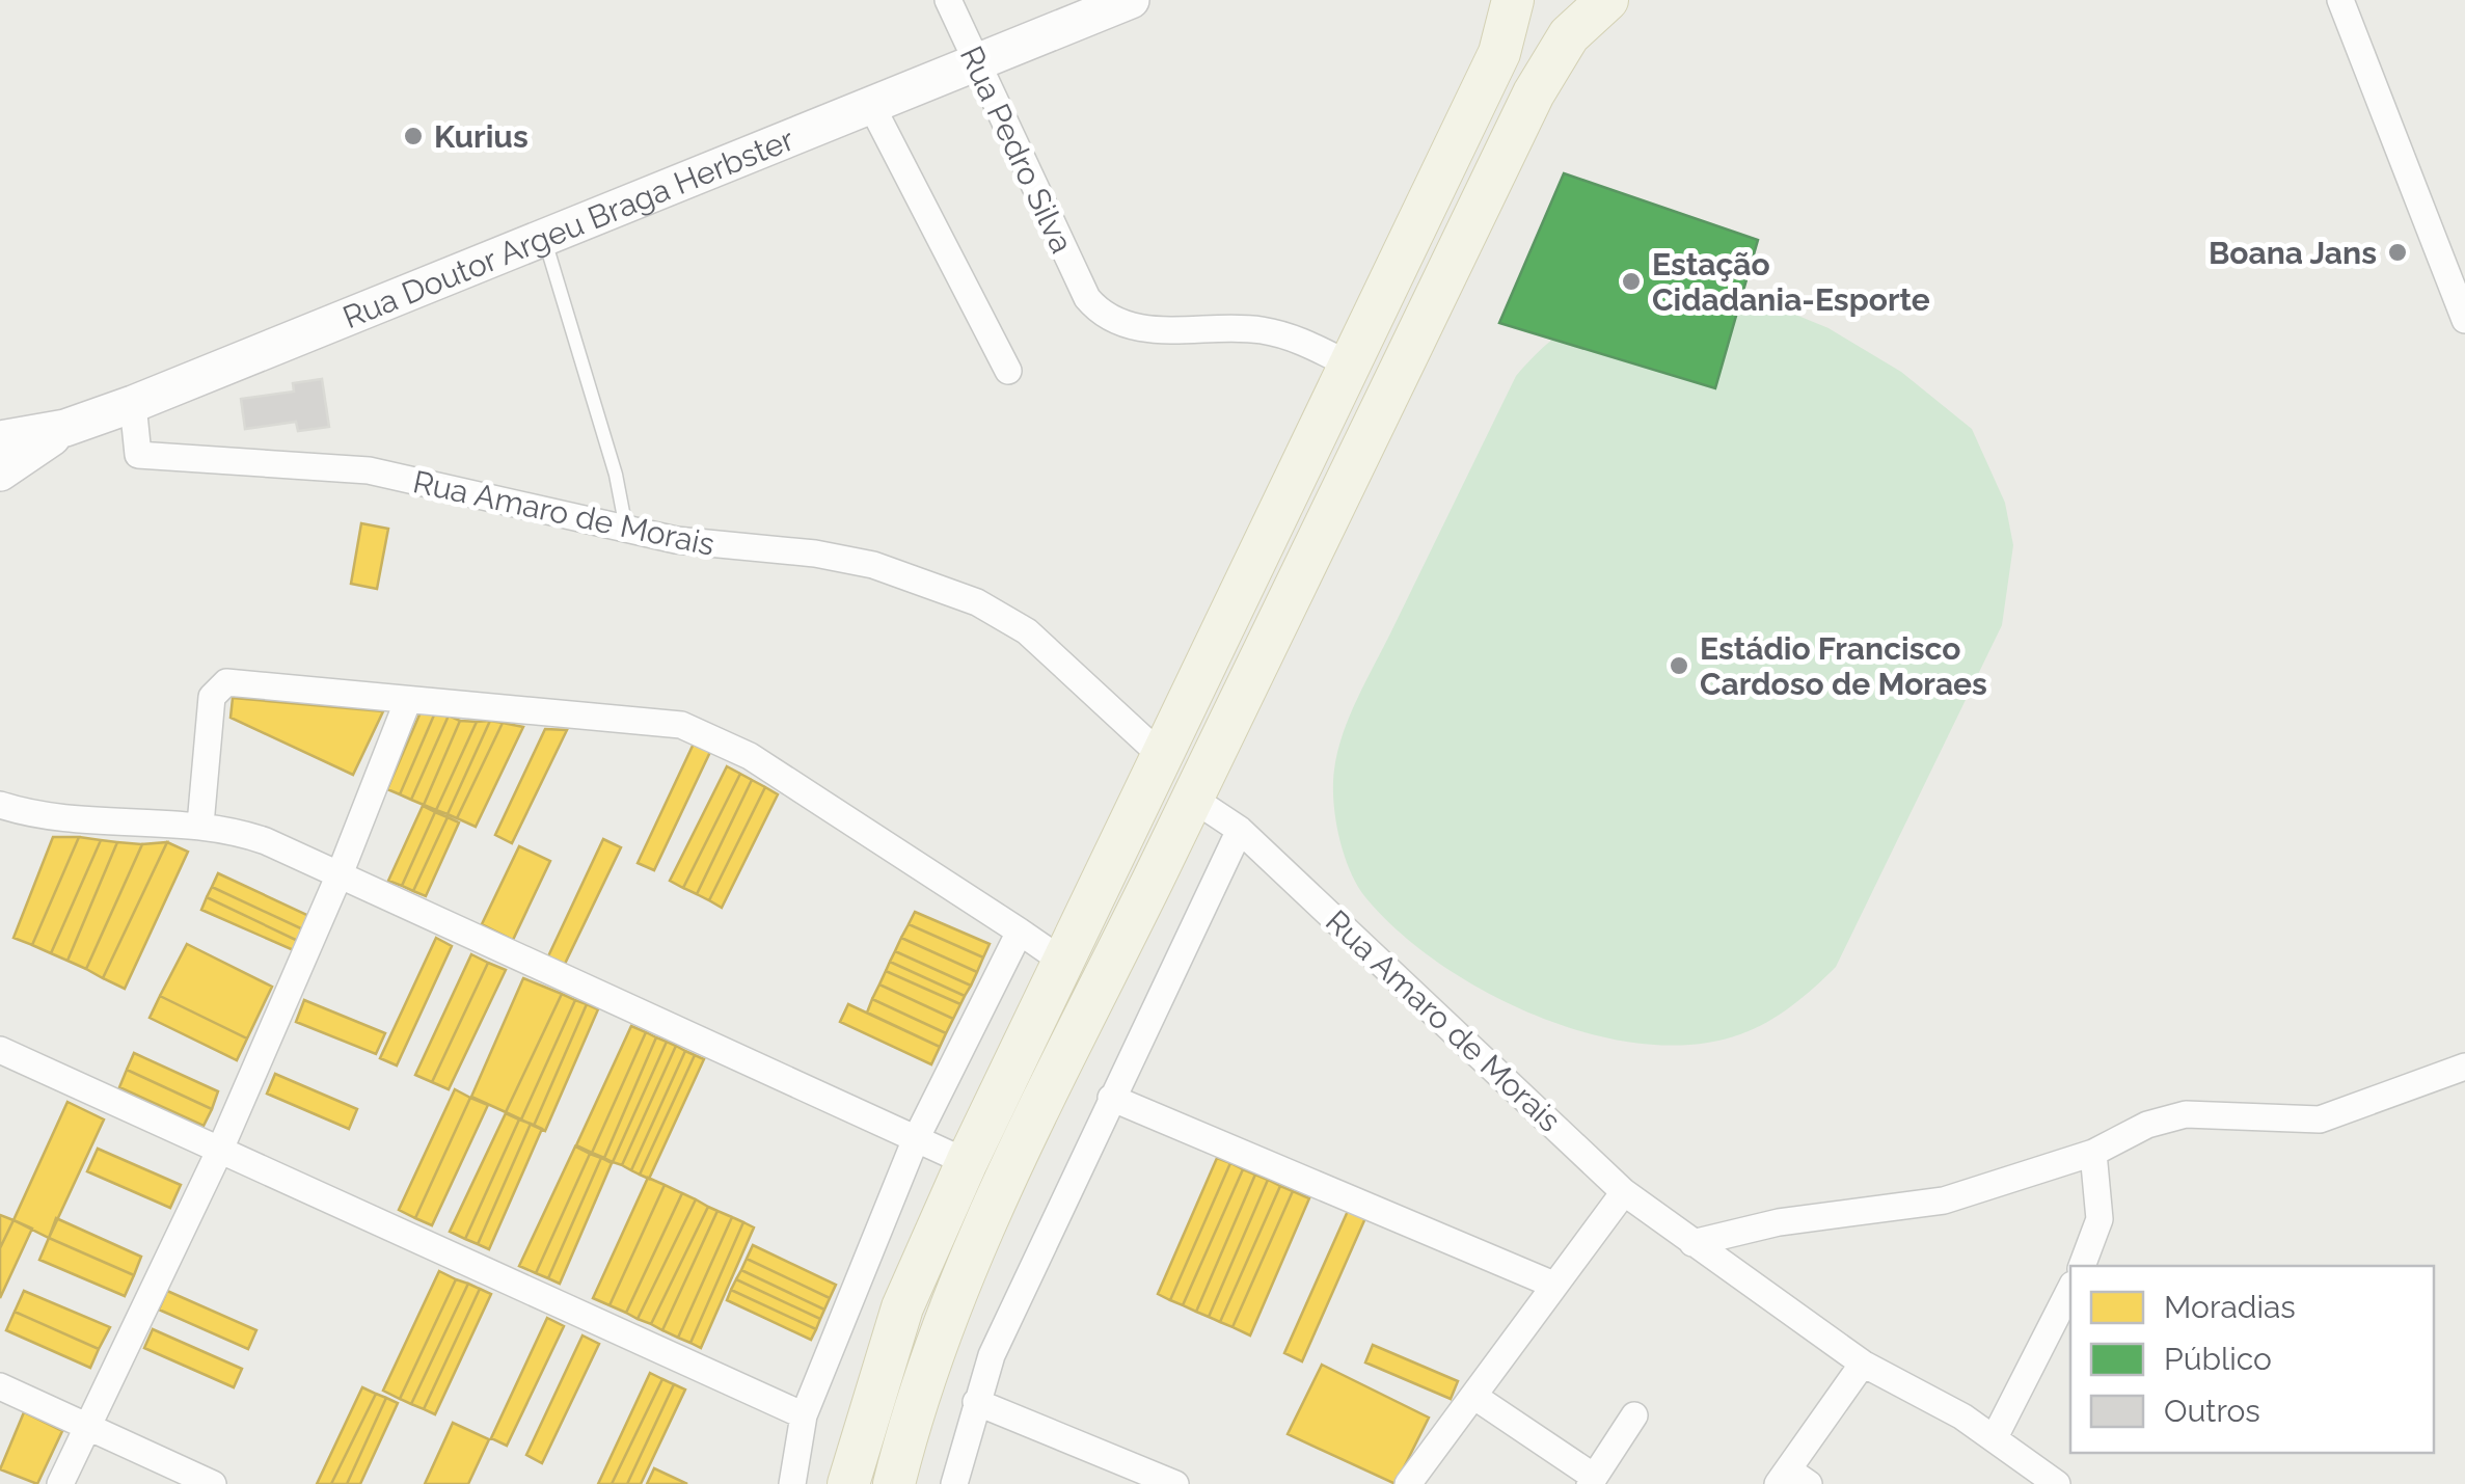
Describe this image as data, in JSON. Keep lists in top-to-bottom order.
{
  "streets": {
    "street": ["Rua Pedro Silva", "Rua Doutor Argeu Braga Herbster", "Rua Amaro de Morais"]
  },
  "crossings": [
    ["Rua Pedro Silva", "Rua Doutor Argeu Braga Herbster"],
    ["Rua Doutor Argeu Braga Herbster", "Rua Amaro de Morais"]
  ],
  "places": [
    "Kurius",
    "Boana Jans",
    "Estação Cidadania-Esporte",
    "Estádio Francisco Cardoso de Moraes"
  ],
  "legend": ["Moradias", "Público", "Outros"]
}
